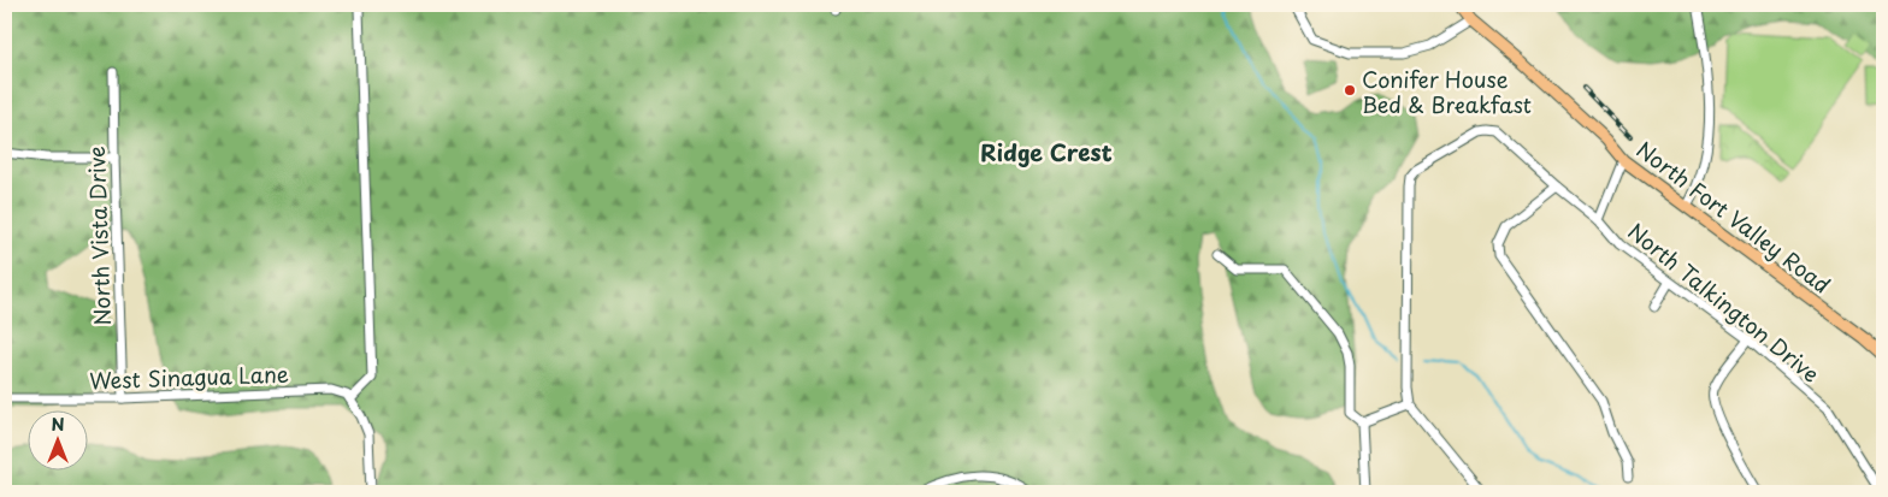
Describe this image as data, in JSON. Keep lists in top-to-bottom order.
{
  "streets": {
    "main road": ["North Fort Valley Road"],
    "street": ["North Vista Drive", "North Talkington Drive", "West Sinagua Lane"]
  },
  "crossings": [
    ["North Vista Drive", "West Sinagua Lane"]
  ],
  "districts": ["Ridge Crest"],
  "places": ["Conifer House Bed & Breakfast"],
  "north": "top"
}
